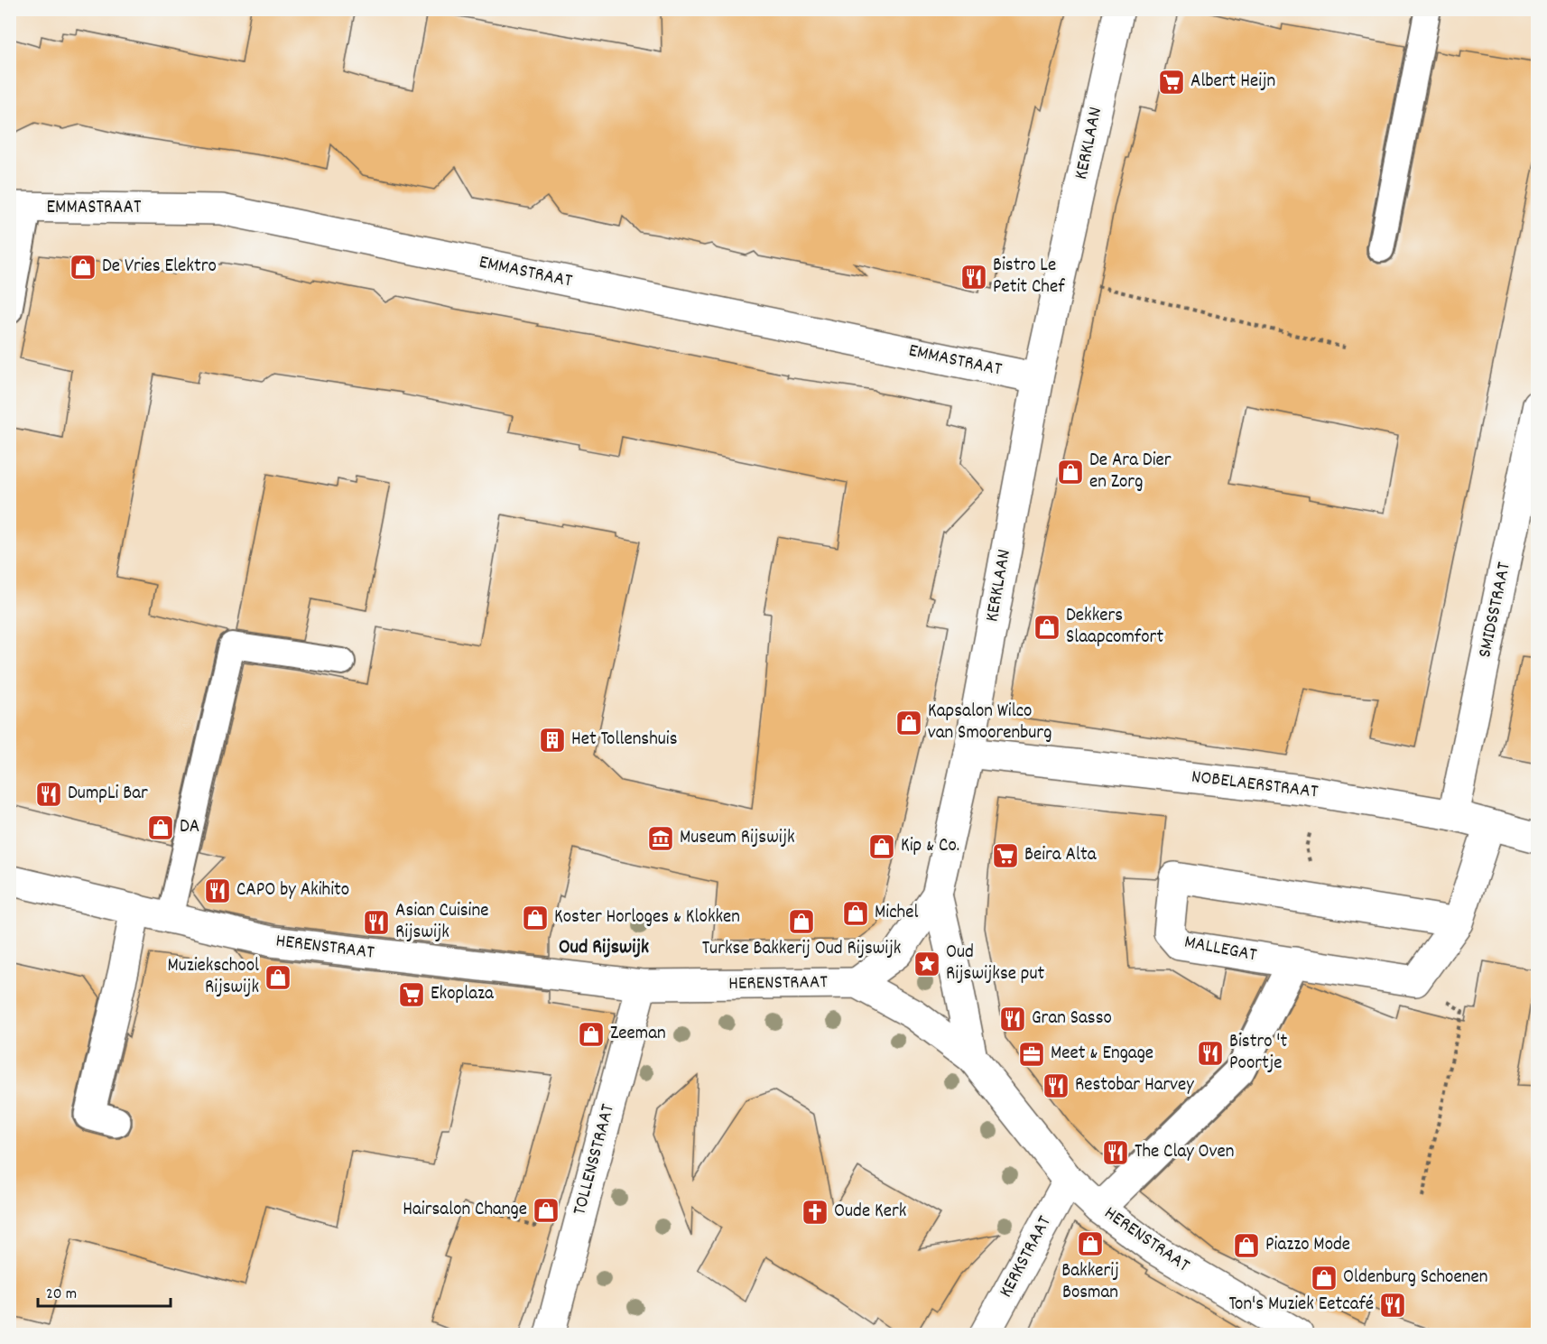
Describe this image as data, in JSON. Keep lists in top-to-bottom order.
{
  "streets": {
    "street": [
      "KERKLAAN",
      "EMMASTRAAT",
      "SMIDSSTRAAT",
      "NOBELAERSTRAAT",
      "HERENSTRAAT",
      "MALLEGAT",
      "TOLLENSSTRAAT",
      "KERKSTRAAT"
    ]
  },
  "crossings": [
    ["KERKLAAN", "EMMASTRAAT"],
    ["KERKLAAN", "NOBELAERSTRAAT"],
    ["KERKLAAN", "HERENSTRAAT"],
    ["SMIDSSTRAAT", "NOBELAERSTRAAT"],
    ["HERENSTRAAT", "TOLLENSSTRAAT"],
    ["HERENSTRAAT", "KERKSTRAAT"]
  ],
  "districts": ["Oud Rijswijk"],
  "places": {
    "supermarket": ["Albert Heijn", "Beira Alta", "Ekoplaza"],
    "shop": [
      "De Vries Elektro",
      "De Ara Dier en Zorg",
      "Dekkers Slaapcomfort",
      "Kapsalon Wilco van Smoorenburg",
      "DA",
      "Kip & Co.",
      "Michel",
      "Koster Horloges & Klokken",
      "Turkse Bakkerij Oud Rijswijk",
      "Muziekschool Rijswijk",
      "Zeeman",
      "Hairsalon Change",
      "Bakkerij Bosman",
      "Piazzo Mode",
      "Oldenburg Schoenen"
    ],
    "restaurant": [
      "Bistro Le Petit Chef",
      "DumpLi Bar",
      "CAPO by Akihito",
      "Asian Cuisine Rijswijk",
      "Gran Sasso",
      "Bistro 't Poortje",
      "Restobar Harvey",
      "The Clay Oven",
      "Ton's Muziek Eetcafé"
    ],
    "building": ["Het Tollenshuis"],
    "museum": ["Museum Rijswijk"],
    "place": ["Oud Rijswijkse put"],
    "office": ["Meet & Engage"],
    "church": ["Oude Kerk"]
  },
  "scale_bar": "20 m"
}
